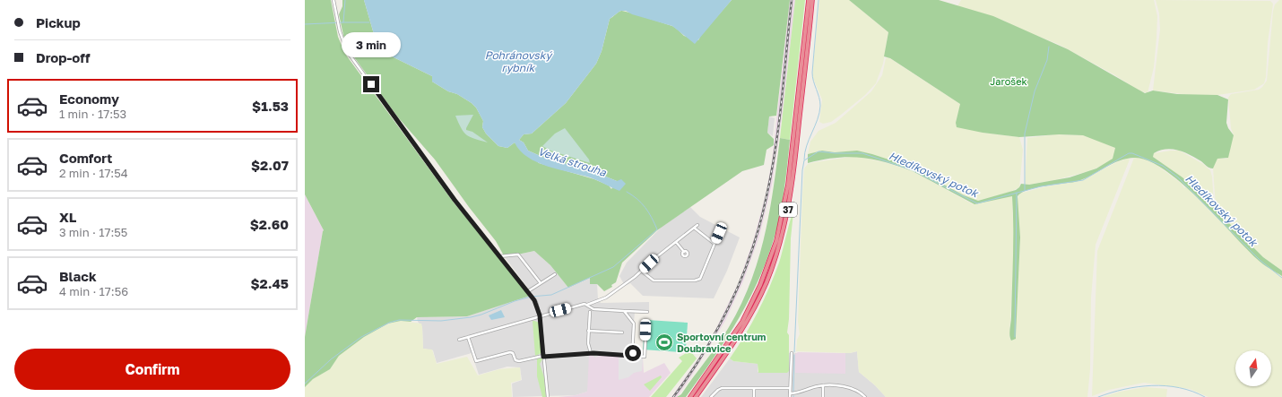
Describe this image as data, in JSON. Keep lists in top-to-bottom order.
{
  "streets": {
    "highway": ["37"]
  },
  "water": ["Pohránovský rybník", "Velká strouha", "Hledíkovský potok"],
  "parks": ["Jarošek"],
  "places": {
    "sports": ["Sportovní centrum Doubravice"]
  },
  "north": "top",
  "page": {
    "banner": ["Pickup", "Drop-off"],
    "bubble": "3 min",
    "list": [
      {
        "name": "Economy",
        "note": "1 min · 17:53",
        "value": "$1.53"
      },
      {
        "name": "Comfort",
        "note": "2 min · 17:54",
        "value": "$2.07"
      },
      {
        "name": "XL",
        "note": "3 min · 17:55",
        "value": "$2.60"
      },
      {
        "name": "Black",
        "note": "4 min · 17:56",
        "value": "$2.45"
      }
    ],
    "buttons": "Confirm"
  }
}
